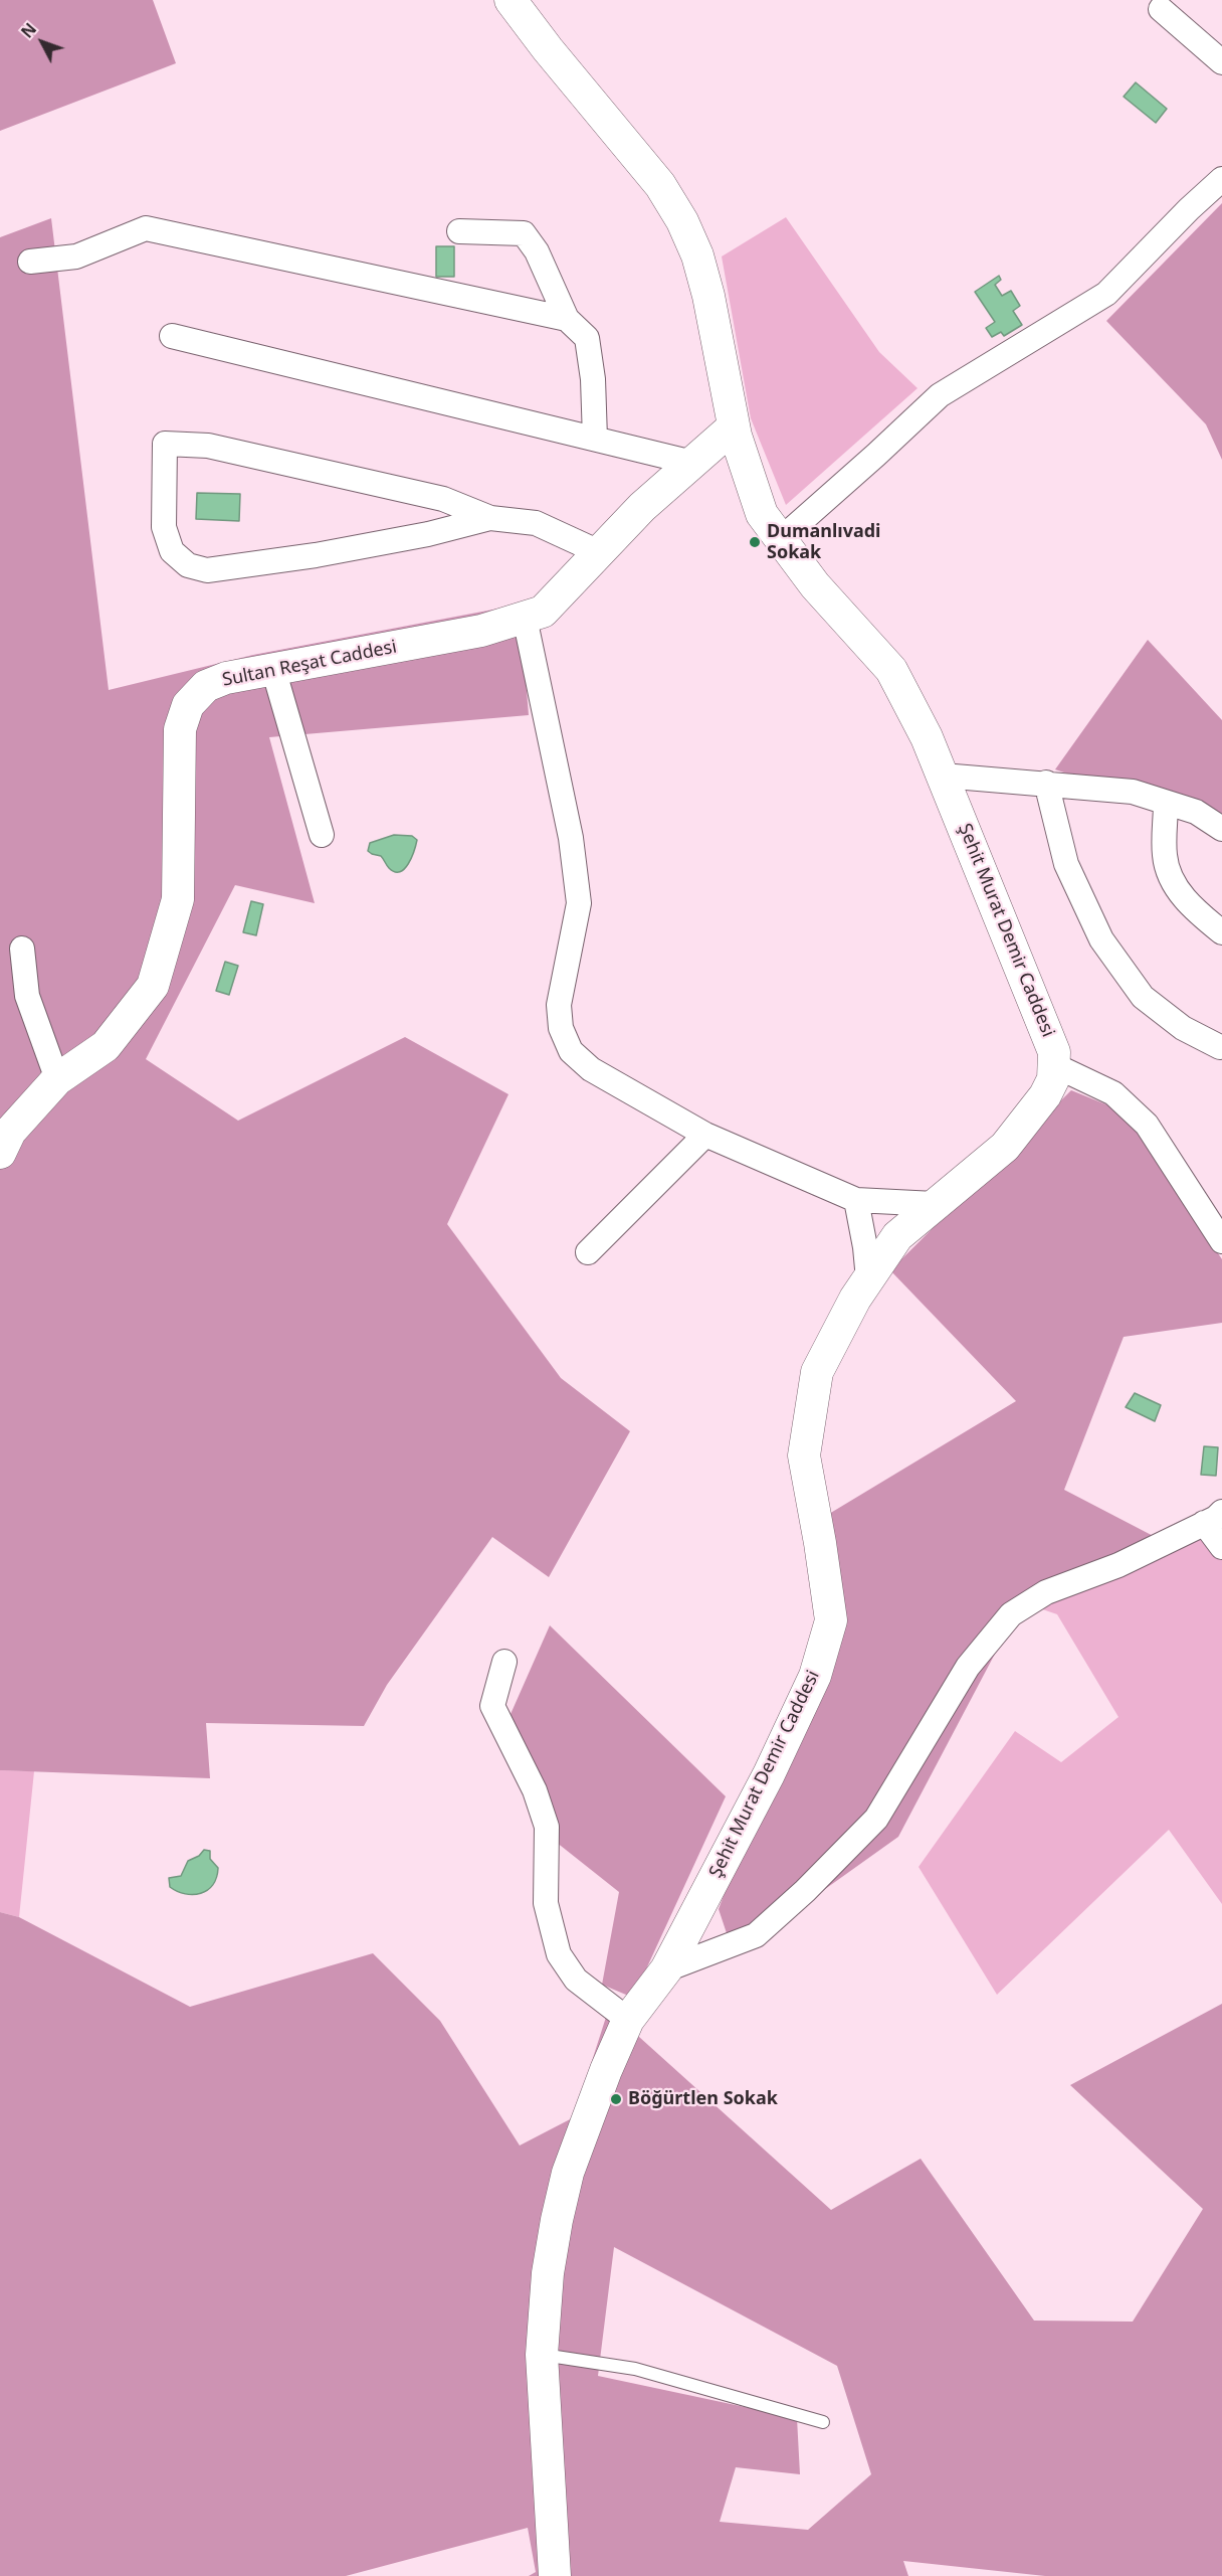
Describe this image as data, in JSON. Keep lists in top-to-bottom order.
{
  "streets": {
    "street": ["Sultan Reşat Caddesi", "Şehit Murat Demir Caddesi"]
  },
  "crossings": [
    ["Sultan Reşat Caddesi", "Şehit Murat Demir Caddesi"]
  ],
  "places": ["Dumanlıvadi Sokak", "Böğürtlen Sokak"],
  "north": "top left"
}
